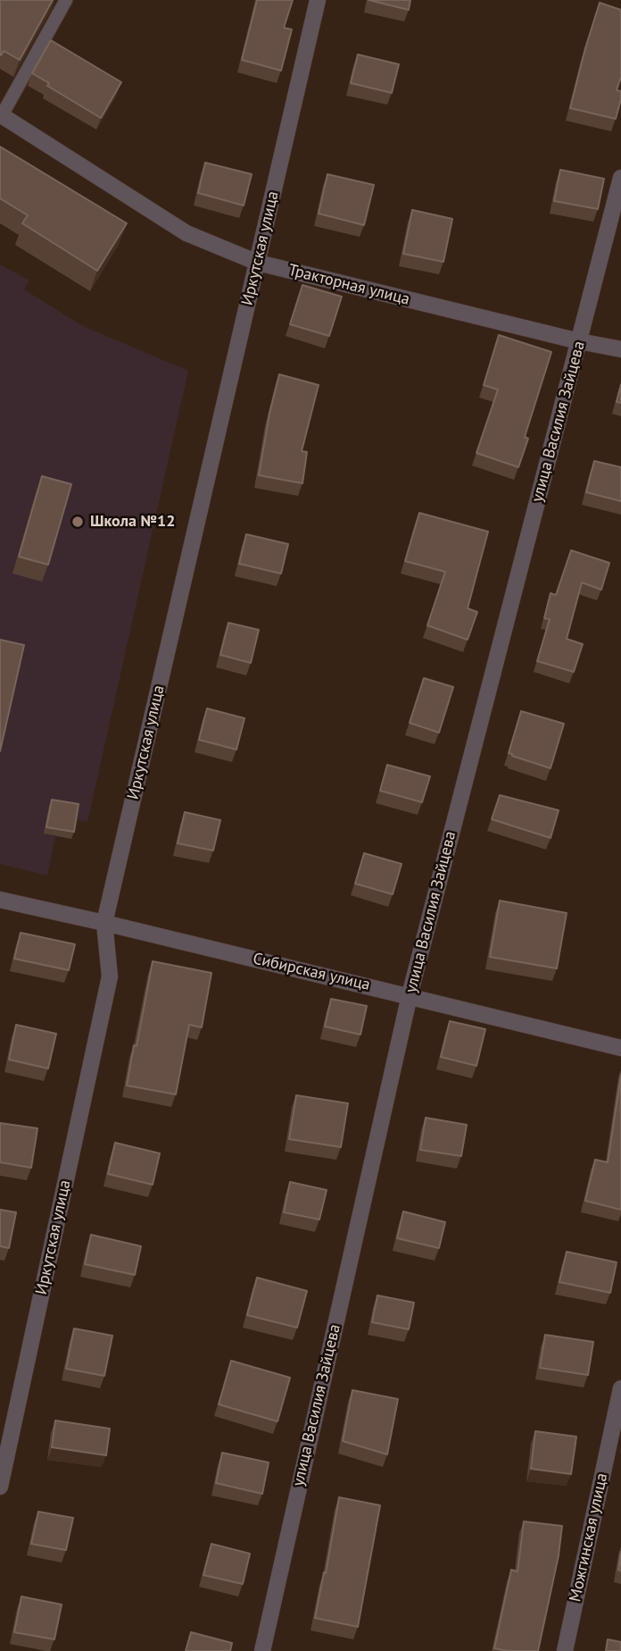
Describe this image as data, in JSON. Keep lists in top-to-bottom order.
{
  "streets": {
    "street": [
      "Иркутская улица",
      "Тракторная улица",
      "улица Василия Зайцева",
      "Сибирская улица",
      "Можгинская улица"
    ]
  },
  "crossings": [
    ["Иркутская улица", "Тракторная улица"],
    ["Иркутская улица", "Сибирская улица"],
    ["Тракторная улица", "улица Василия Зайцева"],
    ["улица Василия Зайцева", "Сибирская улица"]
  ],
  "places": ["Школа №12"]
}
